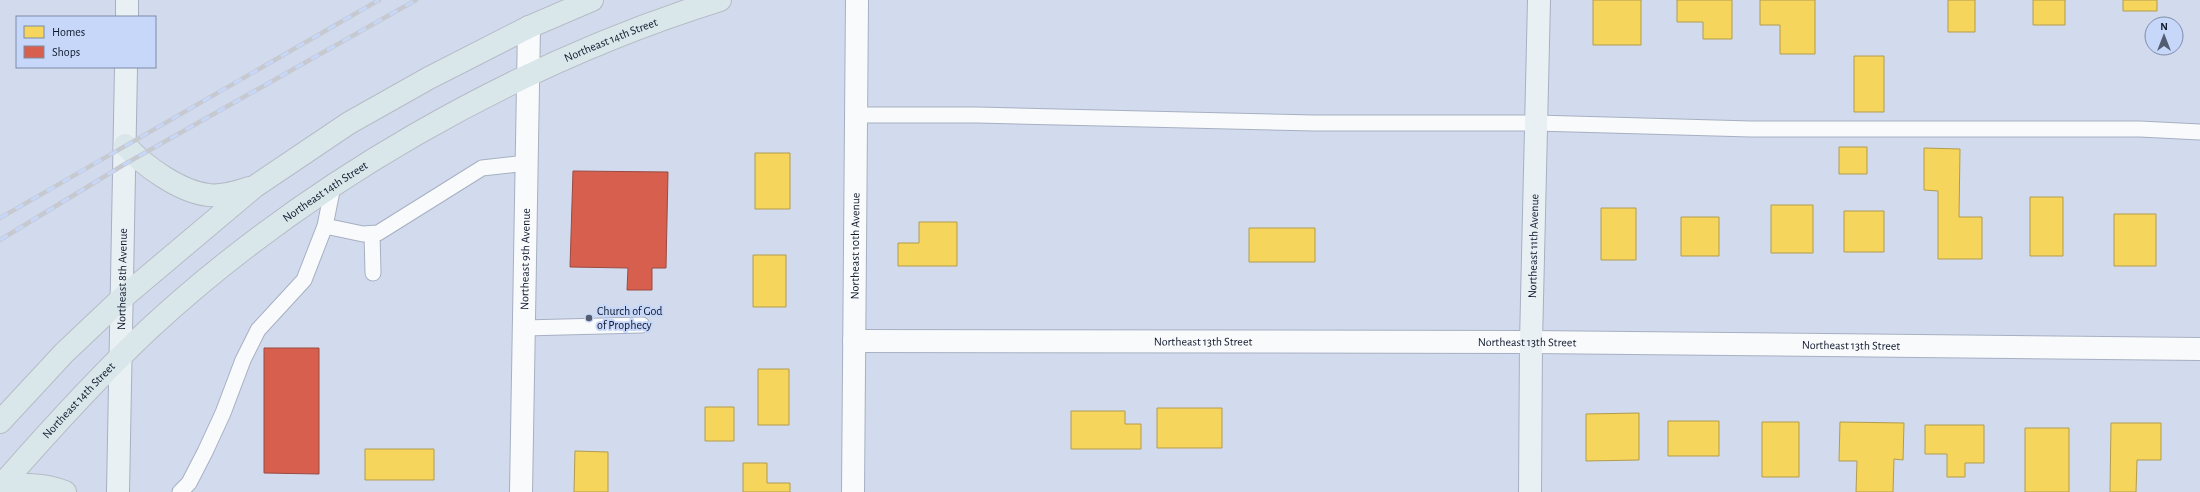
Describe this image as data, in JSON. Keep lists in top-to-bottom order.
{
  "streets": {
    "main road": ["Northeast 14th Street"],
    "street": [
      "Northeast 10th Avenue",
      "Northeast 11th Avenue",
      "Northeast 9th Avenue",
      "Northeast 8th Avenue",
      "Northeast 13th Street"
    ]
  },
  "crossings": [
    ["Northeast 14th Street", "Northeast 9th Avenue"],
    ["Northeast 14th Street", "Northeast 8th Avenue"],
    ["Northeast 10th Avenue", "Northeast 13th Street"],
    ["Northeast 11th Avenue", "Northeast 13th Street"]
  ],
  "places": ["Church of God of Prophecy"],
  "legend": ["Homes", "Shops"],
  "north": "top"
}
